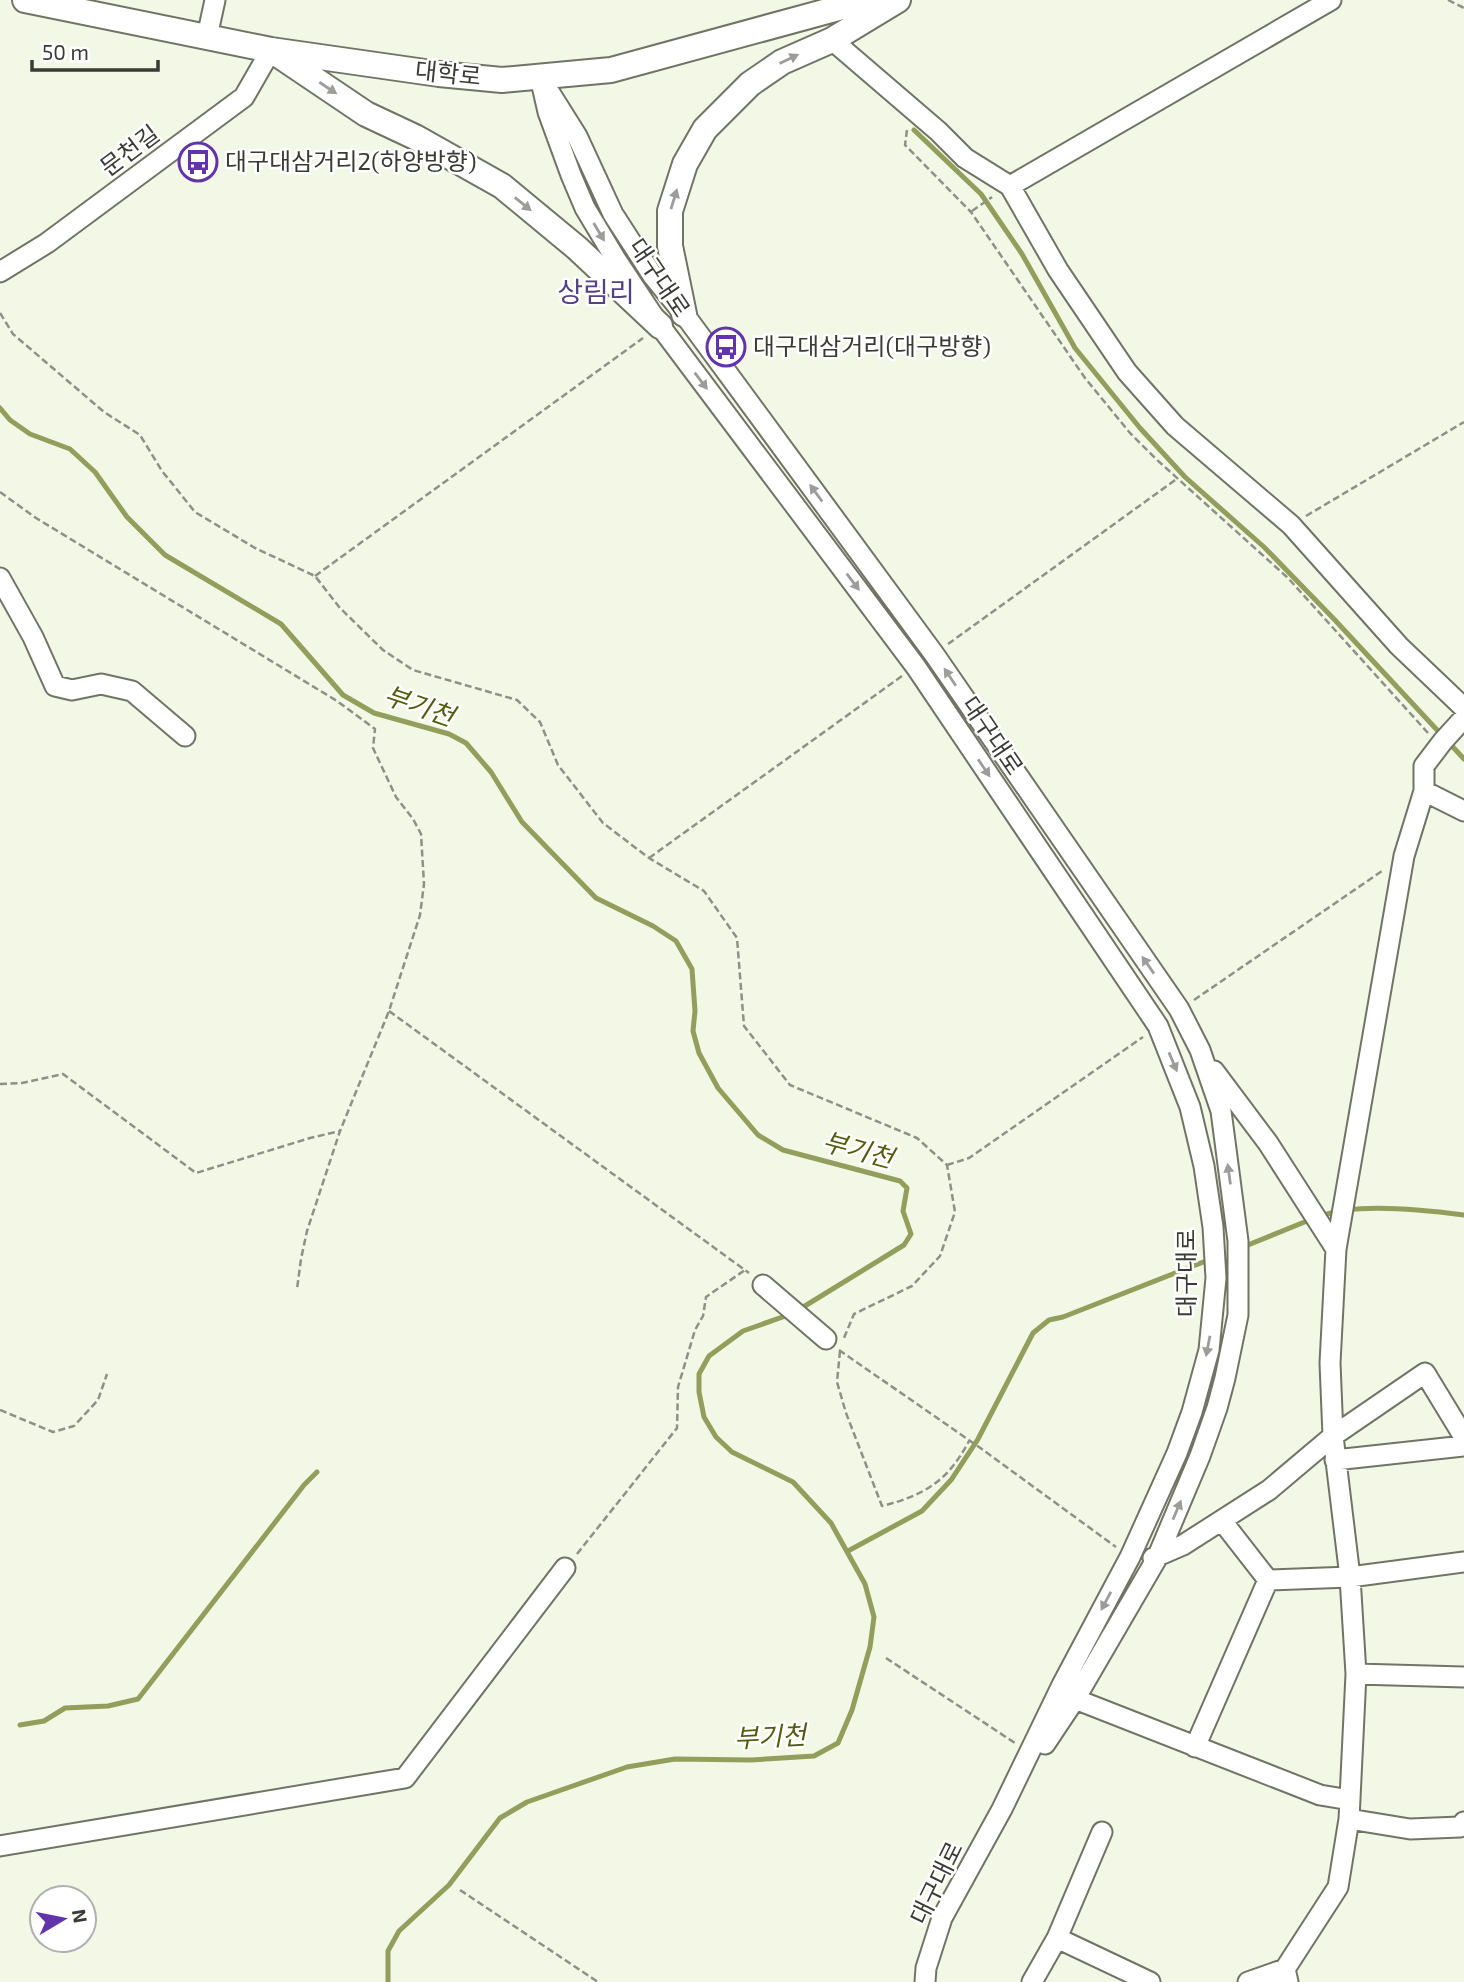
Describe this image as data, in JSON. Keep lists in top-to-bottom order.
{
  "streets": {
    "main road": ["대학로"],
    "street": ["문천길", "대구대로"]
  },
  "crossings": [
    ["대학로", "문천길"],
    ["대학로", "대구대로"]
  ],
  "districts": ["상림리"],
  "water": ["부기천"],
  "places": {
    "bus stop": ["대구대삼거리2(하양방향)", "대구대삼거리(대구방향)"]
  },
  "scale_bar": "50 m",
  "north": "right"
}
